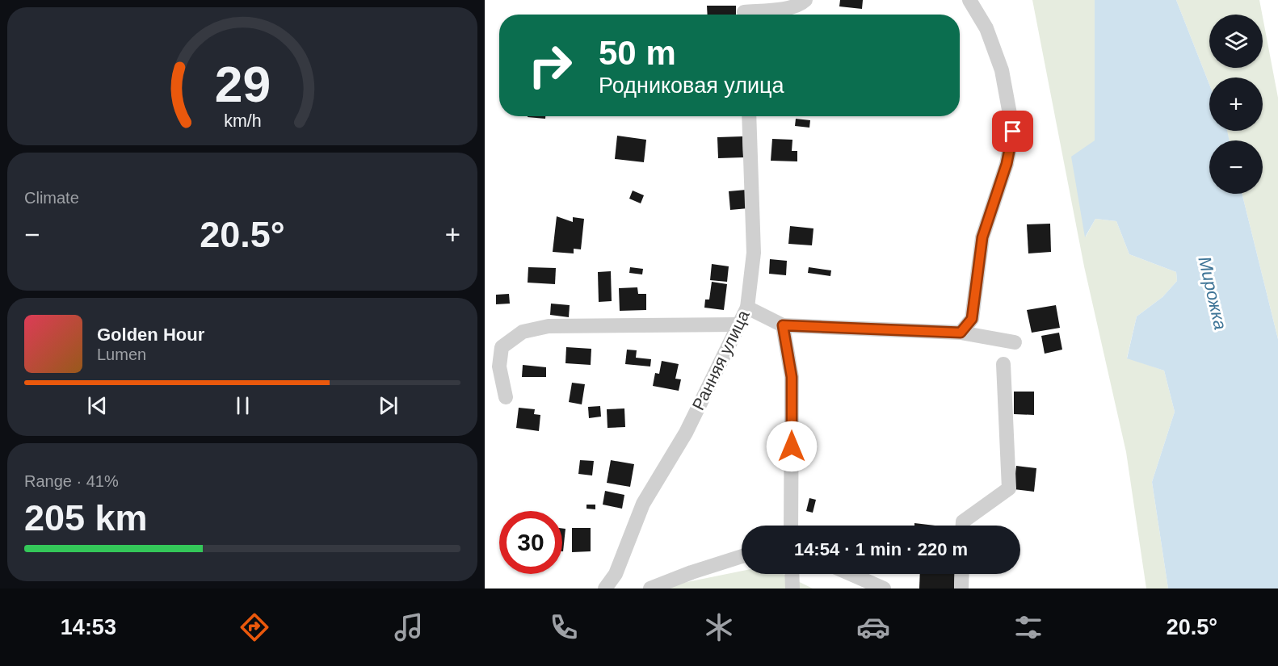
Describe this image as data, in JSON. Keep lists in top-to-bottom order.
{
  "streets": {
    "street": ["Ранняя улица"]
  },
  "water": ["Мирожка"],
  "page": {
    "map_buttons": ["+", "−"],
    "turn": ["50 m", "Родниковая улица"],
    "tile": [
      "Climate",
      ["Range · 41%", "205 km"]
    ],
    "heat": ["−", "20.5°", "+"],
    "song": ["Golden Hour", "Lumen"],
    "limit": "30",
    "trip": "14:54 · 1 min · 220 m",
    "tabs": ["14:53", "20.5°"],
    "gauge": ["29", "km/h"]
  }
}
